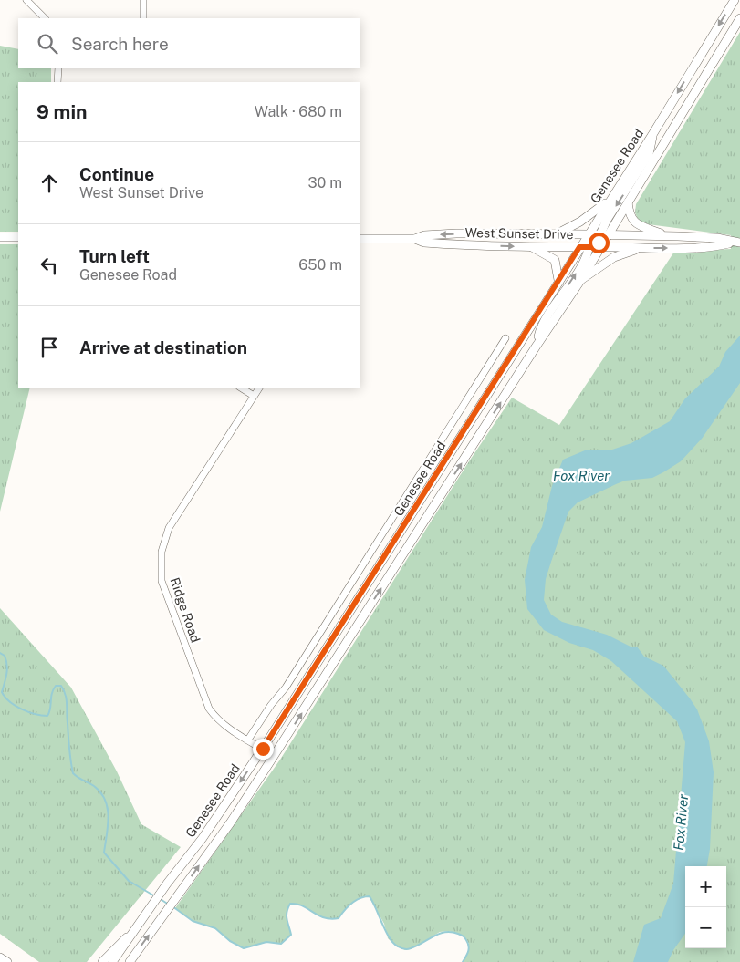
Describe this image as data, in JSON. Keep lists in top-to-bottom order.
{
  "streets": {
    "main road": ["Genesee Road", "West Sunset Drive"],
    "street": ["Ridge Road"]
  },
  "crossings": [
    ["Genesee Road", "West Sunset Drive"],
    ["Genesee Road", "Ridge Road"]
  ],
  "water": ["Fox River"],
  "page": {
    "search": "Search here",
    "heading": ["9 min", "Walk · 680 m"],
    "list": [
      ["Continue", "West Sunset Drive", "30 m"],
      ["Turn left", "Genesee Road", "650 m"],
      "Arrive at destination"
    ],
    "map_buttons": ["+", "−"]
  }
}
